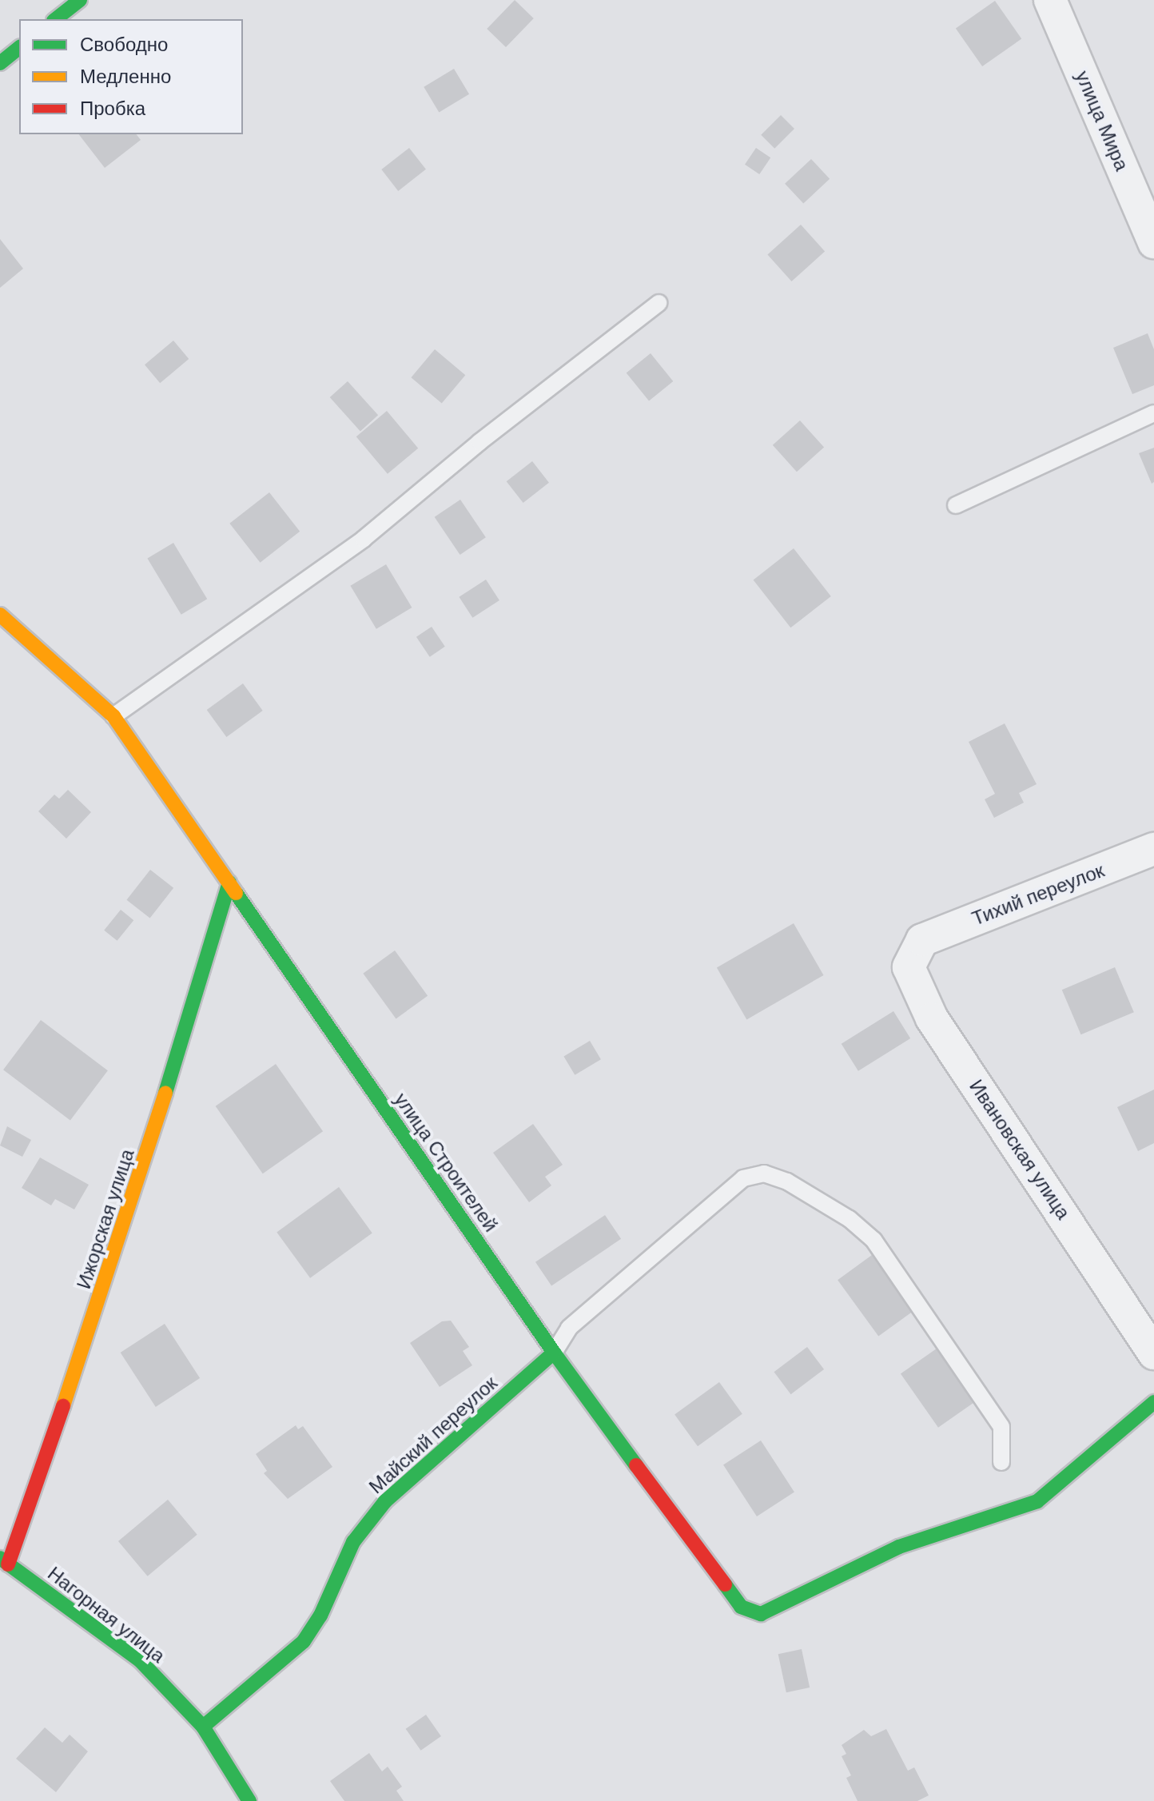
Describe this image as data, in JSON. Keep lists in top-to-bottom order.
{
  "streets": {
    "street": [
      "улица Мира",
      "Тихий переулок",
      "Ивановская улица",
      "улица Строителей",
      "Ижорская улица",
      "Майский переулок",
      "Нагорная улица"
    ]
  },
  "crossings": [
    ["Тихий переулок", "Ивановская улица"],
    ["улица Строителей", "Ижорская улица"],
    ["улица Строителей", "Майский переулок"],
    ["Ижорская улица", "Нагорная улица"],
    ["Майский переулок", "Нагорная улица"]
  ],
  "legend": ["Свободно", "Медленно", "Пробка"]
}
